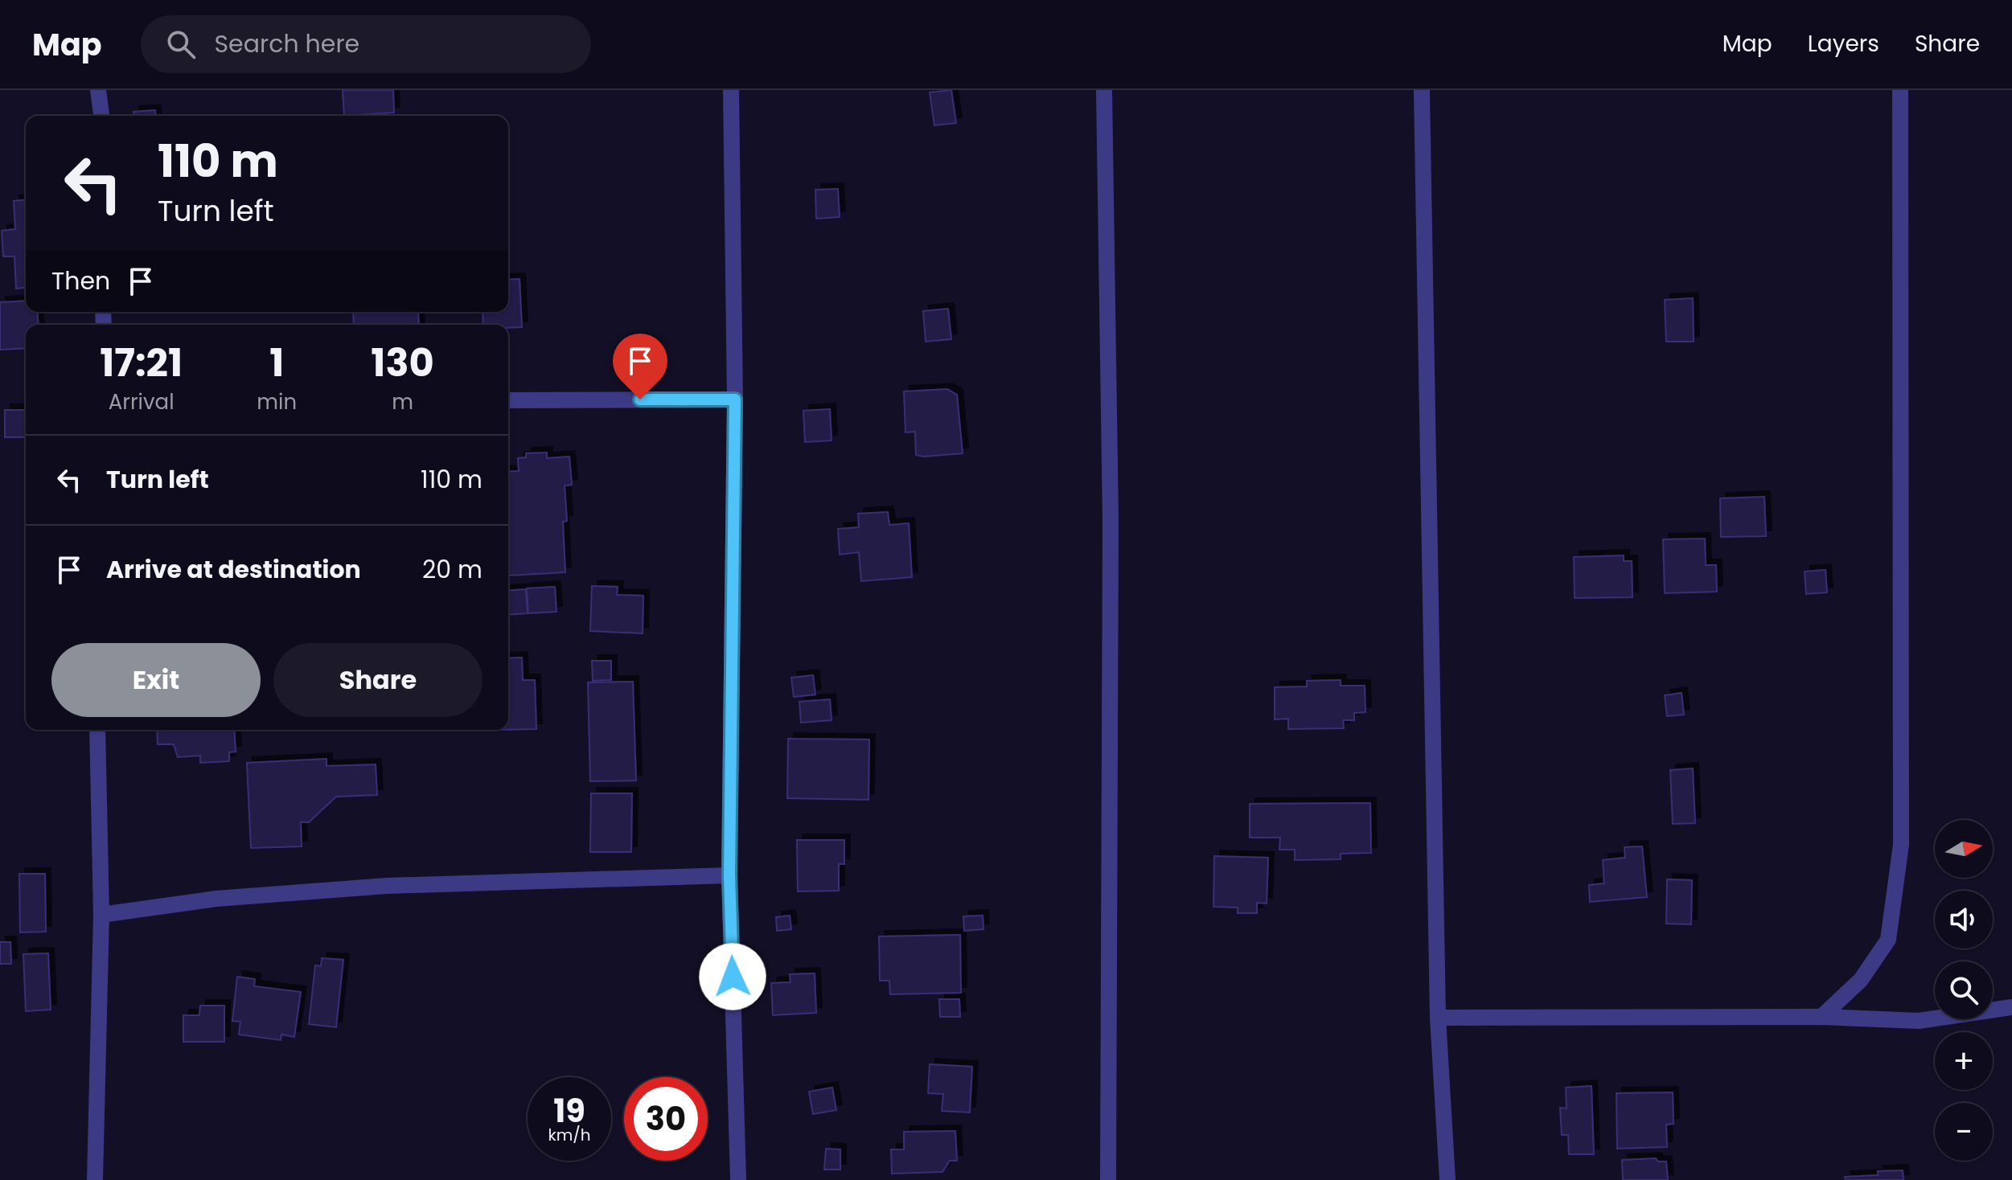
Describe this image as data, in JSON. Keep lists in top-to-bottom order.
{
  "north": "right",
  "page": {
    "header": "Map",
    "search": "Search here",
    "nav": ["Map", "Layers", "Share"],
    "turn": ["110 m", "Turn left"],
    "then": "Then",
    "eta": [
      "17:21",
      "Arrival",
      "1",
      "min",
      "130",
      "m"
    ],
    "list": [
      {
        "name": "Turn left",
        "value": "110 m"
      },
      {
        "name": "Arrive at destination",
        "value": "20 m"
      }
    ],
    "buttons": ["Exit", "Share"],
    "map_buttons": ["+", "−"],
    "speed": "19 km/h",
    "limit": "30"
  }
}
